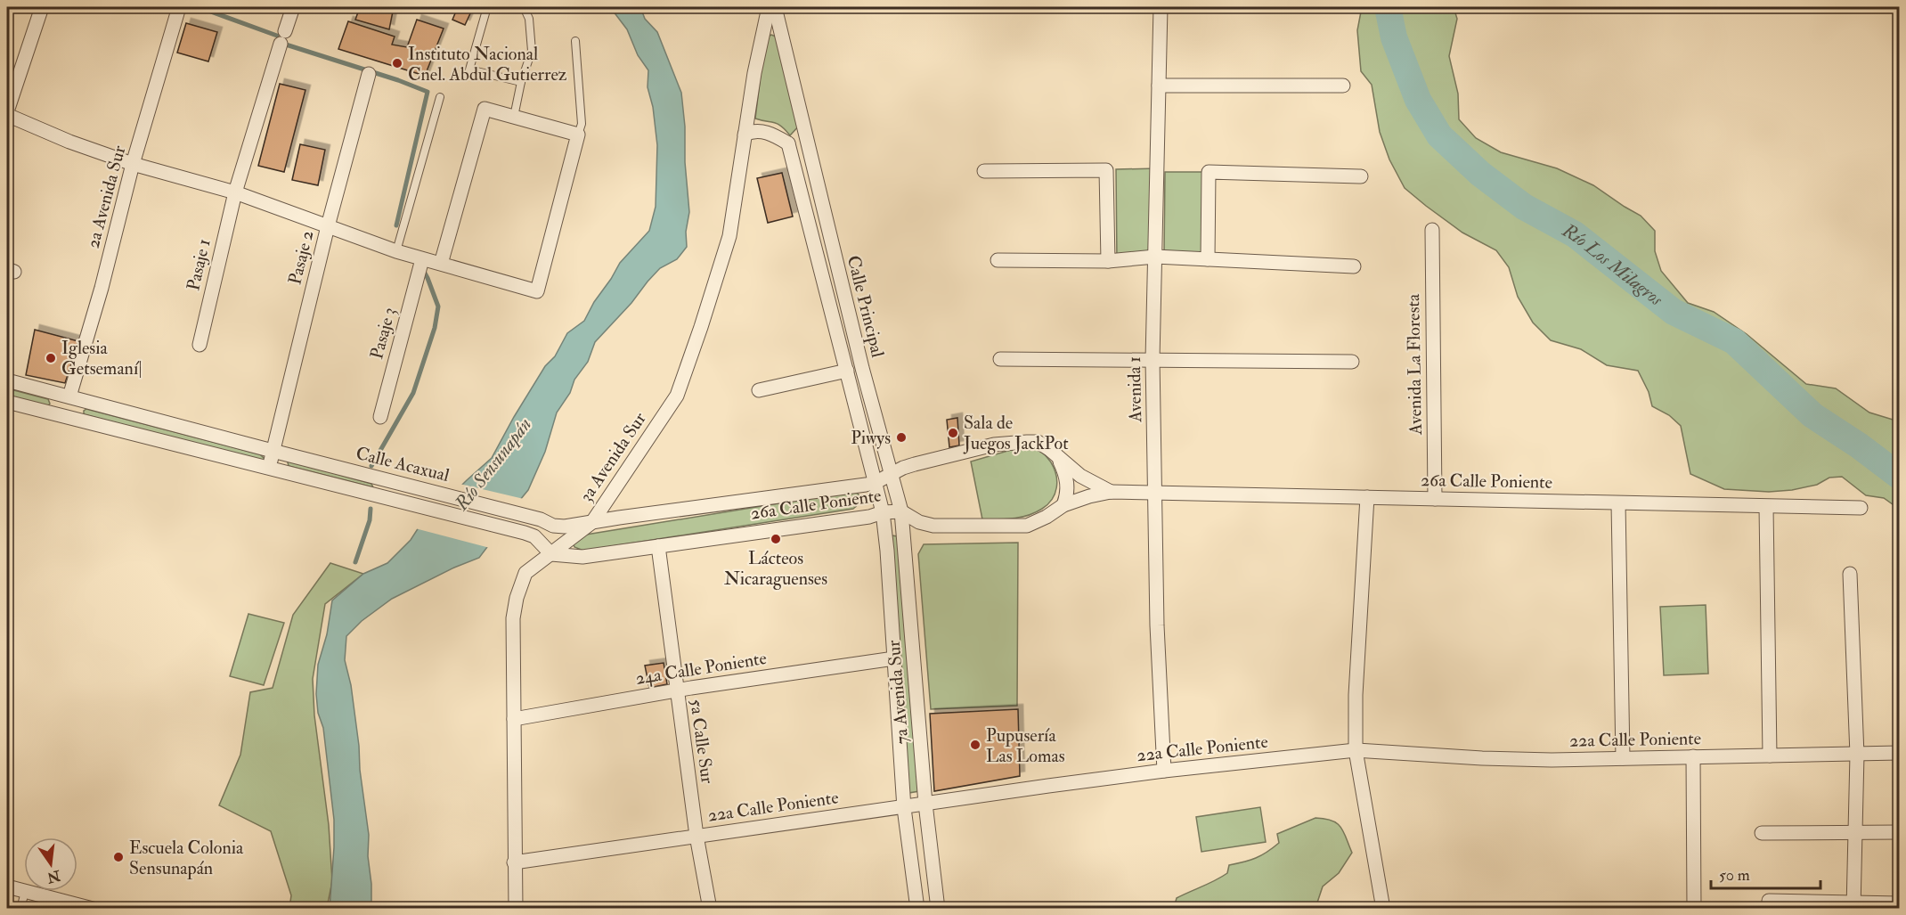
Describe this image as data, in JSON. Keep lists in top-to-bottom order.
{
  "streets": {
    "street": [
      "2a Avenida Sur",
      "Pasaje 2",
      "Pasaje 1",
      "Calle Principal",
      "Pasaje 3",
      "Avenida La Floresta",
      "Avenida 1",
      "3a Avenida Sur",
      "Calle Acaxual",
      "26a Calle Poniente",
      "24a Calle Poniente",
      "7a Avenida Sur",
      "22a Calle Poniente",
      "5a Calle Sur"
    ]
  },
  "crossings": [
    ["2a Avenida Sur", "Calle Acaxual"],
    ["Pasaje 2", "Calle Acaxual"],
    ["Calle Principal", "26a Calle Poniente"],
    ["Calle Principal", "7a Avenida Sur"],
    ["Avenida La Floresta", "26a Calle Poniente"],
    ["Avenida 1", "26a Calle Poniente"],
    ["Avenida 1", "22a Calle Poniente"],
    ["3a Avenida Sur", "Calle Acaxual"],
    ["3a Avenida Sur", "26a Calle Poniente"],
    ["3a Avenida Sur", "24a Calle Poniente"],
    ["3a Avenida Sur", "22a Calle Poniente"],
    ["Calle Acaxual", "26a Calle Poniente"],
    ["26a Calle Poniente", "7a Avenida Sur"],
    ["26a Calle Poniente", "5a Calle Sur"],
    ["24a Calle Poniente", "7a Avenida Sur"],
    ["24a Calle Poniente", "5a Calle Sur"],
    ["7a Avenida Sur", "22a Calle Poniente"],
    ["22a Calle Poniente", "5a Calle Sur"]
  ],
  "water": ["Río Los Milagros", "Río Sensunapán"],
  "places": [
    "Instituto Nacional Cnel. Abdul Gutierrez",
    "Iglesia Getsemaní|",
    "Sala de Juegos JackPot",
    "Piwys",
    "Lácteos Nicaraguenses",
    "Pupusería Las Lomas",
    "Escuela Colonia Sensunapán"
  ],
  "scale_bar": "50 m",
  "north": "bottom"
}
